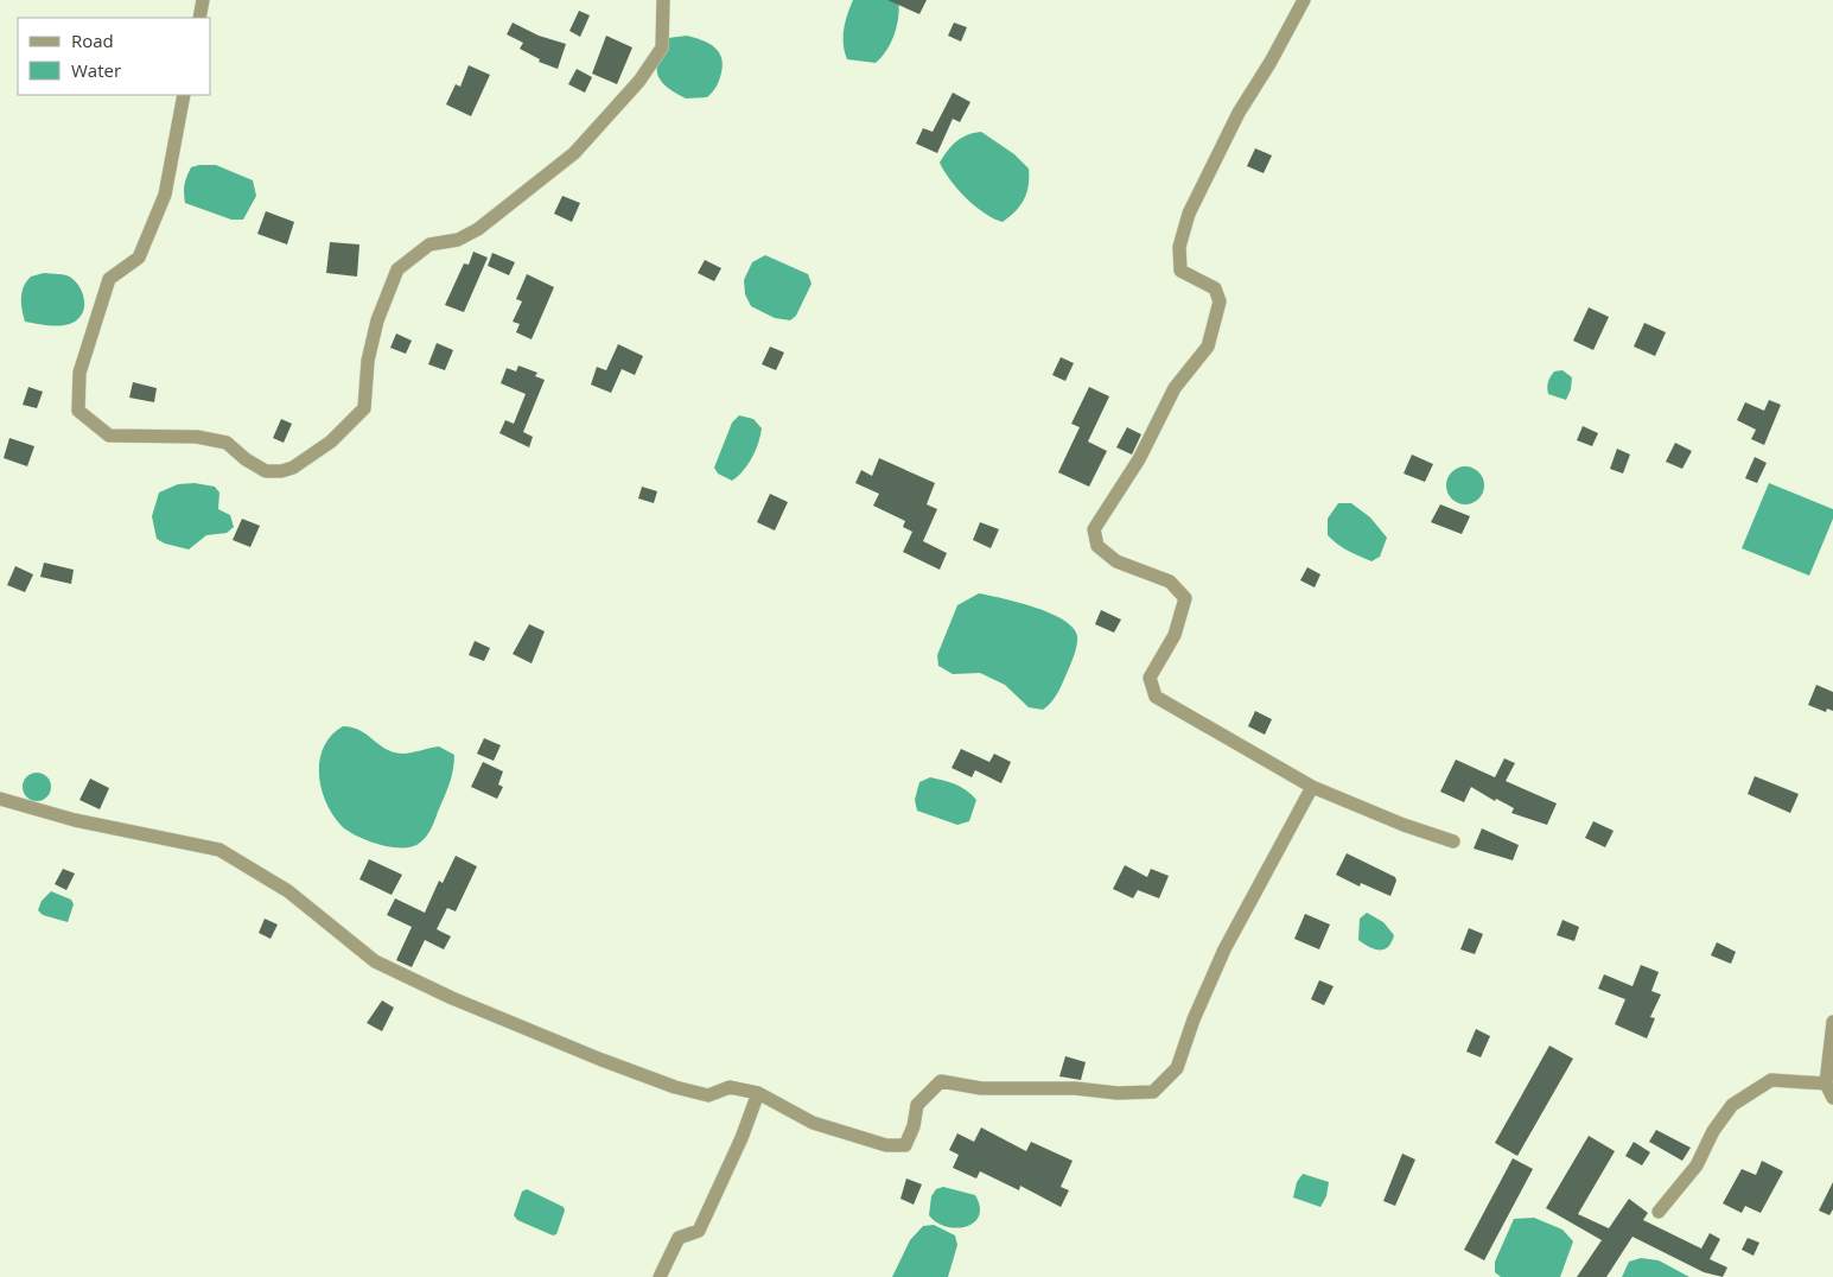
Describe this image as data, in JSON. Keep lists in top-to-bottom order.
{
  "legend": ["Road", "Water"]
}
